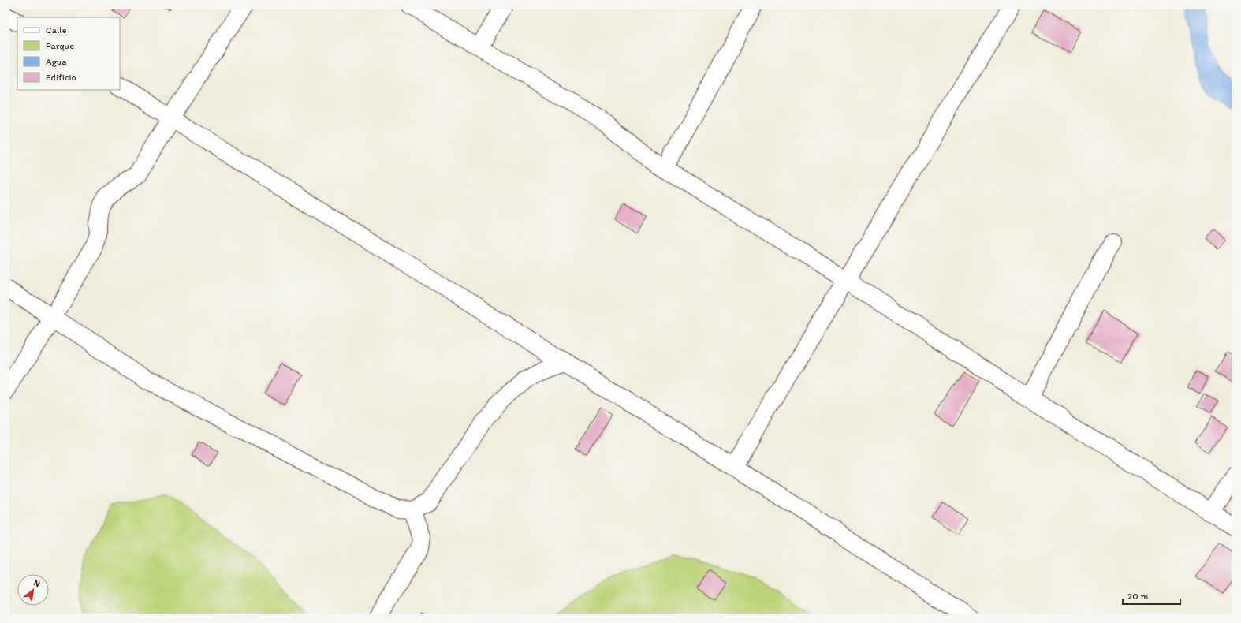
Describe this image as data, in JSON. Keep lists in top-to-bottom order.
{
  "legend": [
    "Calle",
    "Parque",
    "Agua",
    "Edificio"
  ],
  "scale_bar": "20 m",
  "north": "top right"
}
